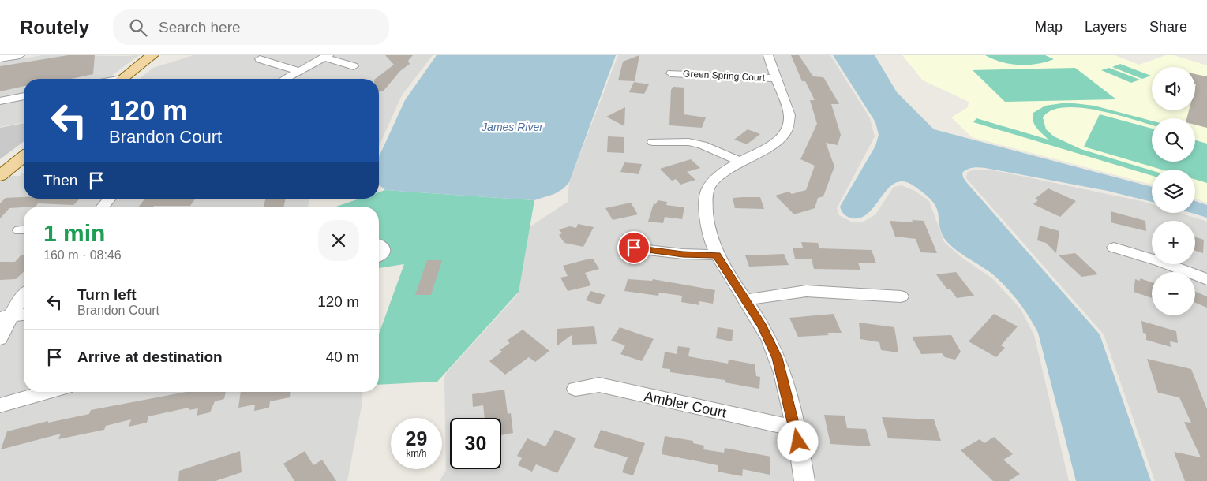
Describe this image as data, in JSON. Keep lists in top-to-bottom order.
{
  "streets": {
    "street": ["Green Spring Court", "Ambler Court"]
  },
  "water": ["James River"],
  "page": {
    "header": "Routely",
    "search": "Search here",
    "nav": ["Map", "Layers", "Share"],
    "map_buttons": ["+", "−"],
    "turn": ["120 m", "Brandon Court"],
    "then": "Then",
    "heading": ["1 min", "160 m · 08:46"],
    "list": [
      {
        "name": "Turn left",
        "note": "Brandon Court",
        "value": "120 m"
      },
      {
        "name": "Arrive at destination",
        "value": "40 m"
      }
    ],
    "speed": "29 km/h",
    "limit": "30"
  }
}
